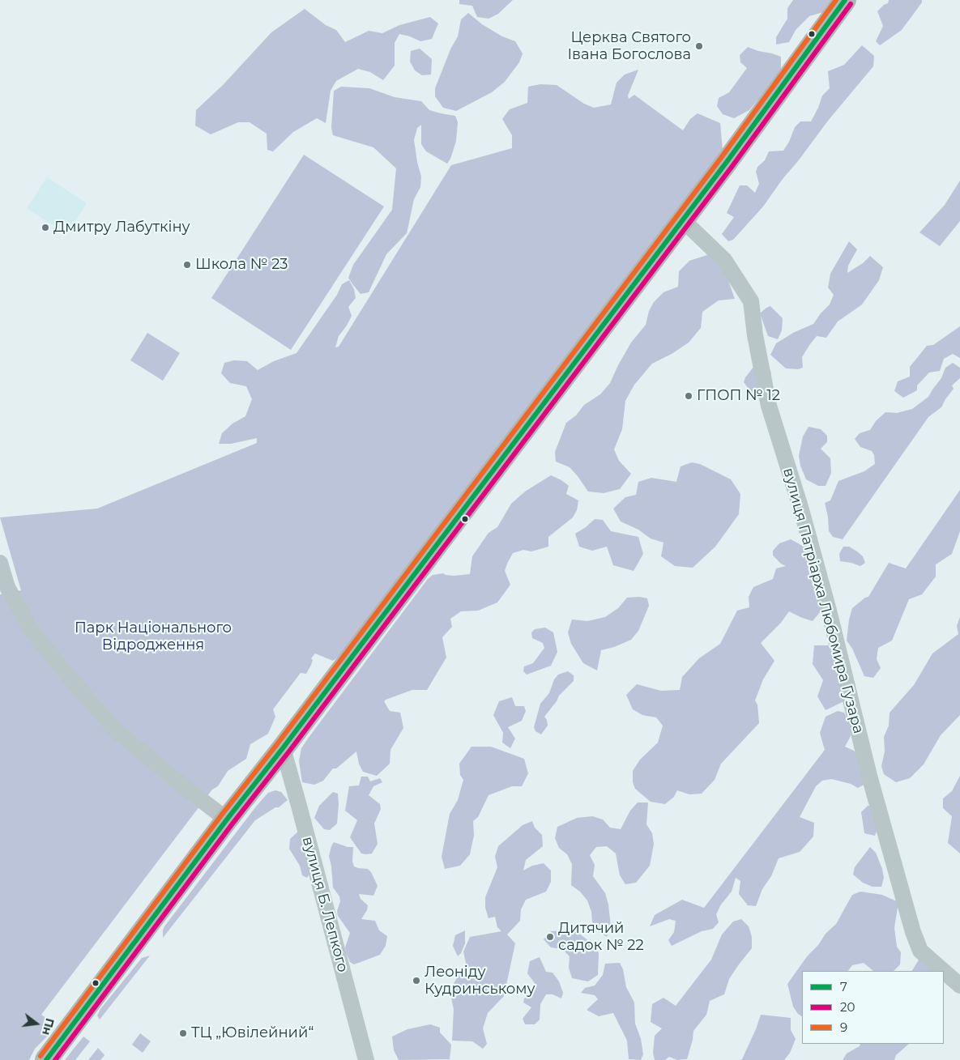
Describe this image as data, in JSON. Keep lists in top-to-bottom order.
{
  "streets": {
    "street": ["вулиця Патріарха Любомира Гузара", "вулиця Б. Лепкого"]
  },
  "parks": ["Парк Національного Відродження"],
  "places": [
    "Церква Святого Івана Богослова",
    "Дмитру Лабуткіну",
    "Школа № 23",
    "ГПОП № 12",
    "Дитячий садок № 22",
    "Леоніду Кудринському",
    "ТЦ „Ювілейний“"
  ],
  "lines": ["transit line 7", "transit line 9", "transit line 20"],
  "legend": ["7", "20", "9"],
  "north": "right"
}
